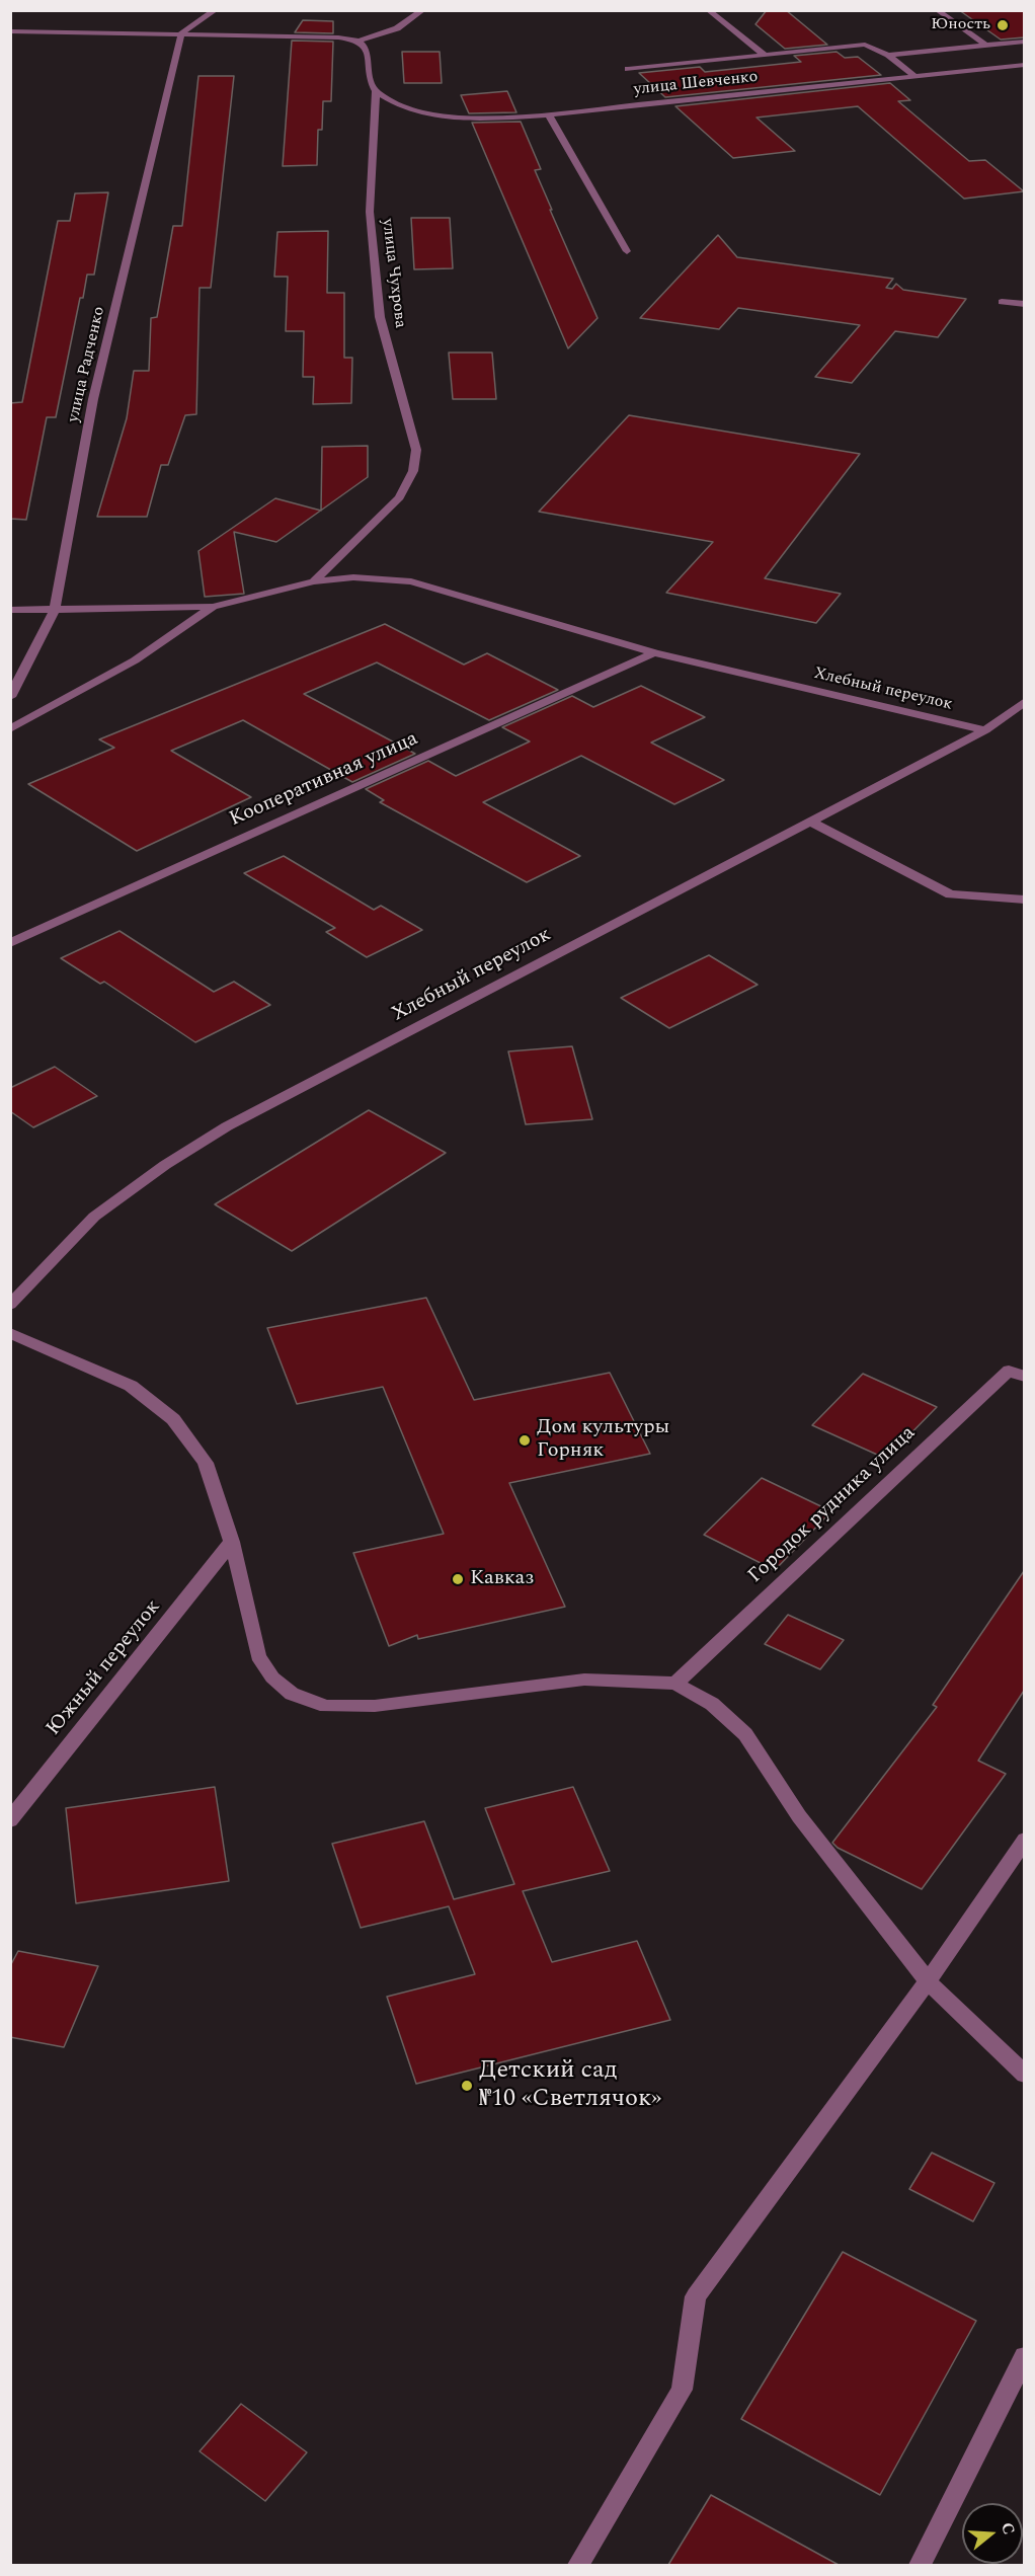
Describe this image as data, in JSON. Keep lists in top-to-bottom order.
{
  "streets": {
    "street": [
      "улица Шевченко",
      "улица Чухрова",
      "улица Радченко",
      "Хлебный переулок",
      "Кооперативная улица",
      "Городок рудника улица",
      "Южный переулок"
    ]
  },
  "crossings": [
    ["улица Шевченко", "улица Чухрова"],
    ["улица Чухрова", "Хлебный переулок"],
    ["Хлебный переулок", "Кооперативная улица"]
  ],
  "places": [
    "Юность",
    "Дом культуры Горняк",
    "Кавказ",
    "Детский сад №10 «Светлячок»"
  ],
  "north": "right"
}
